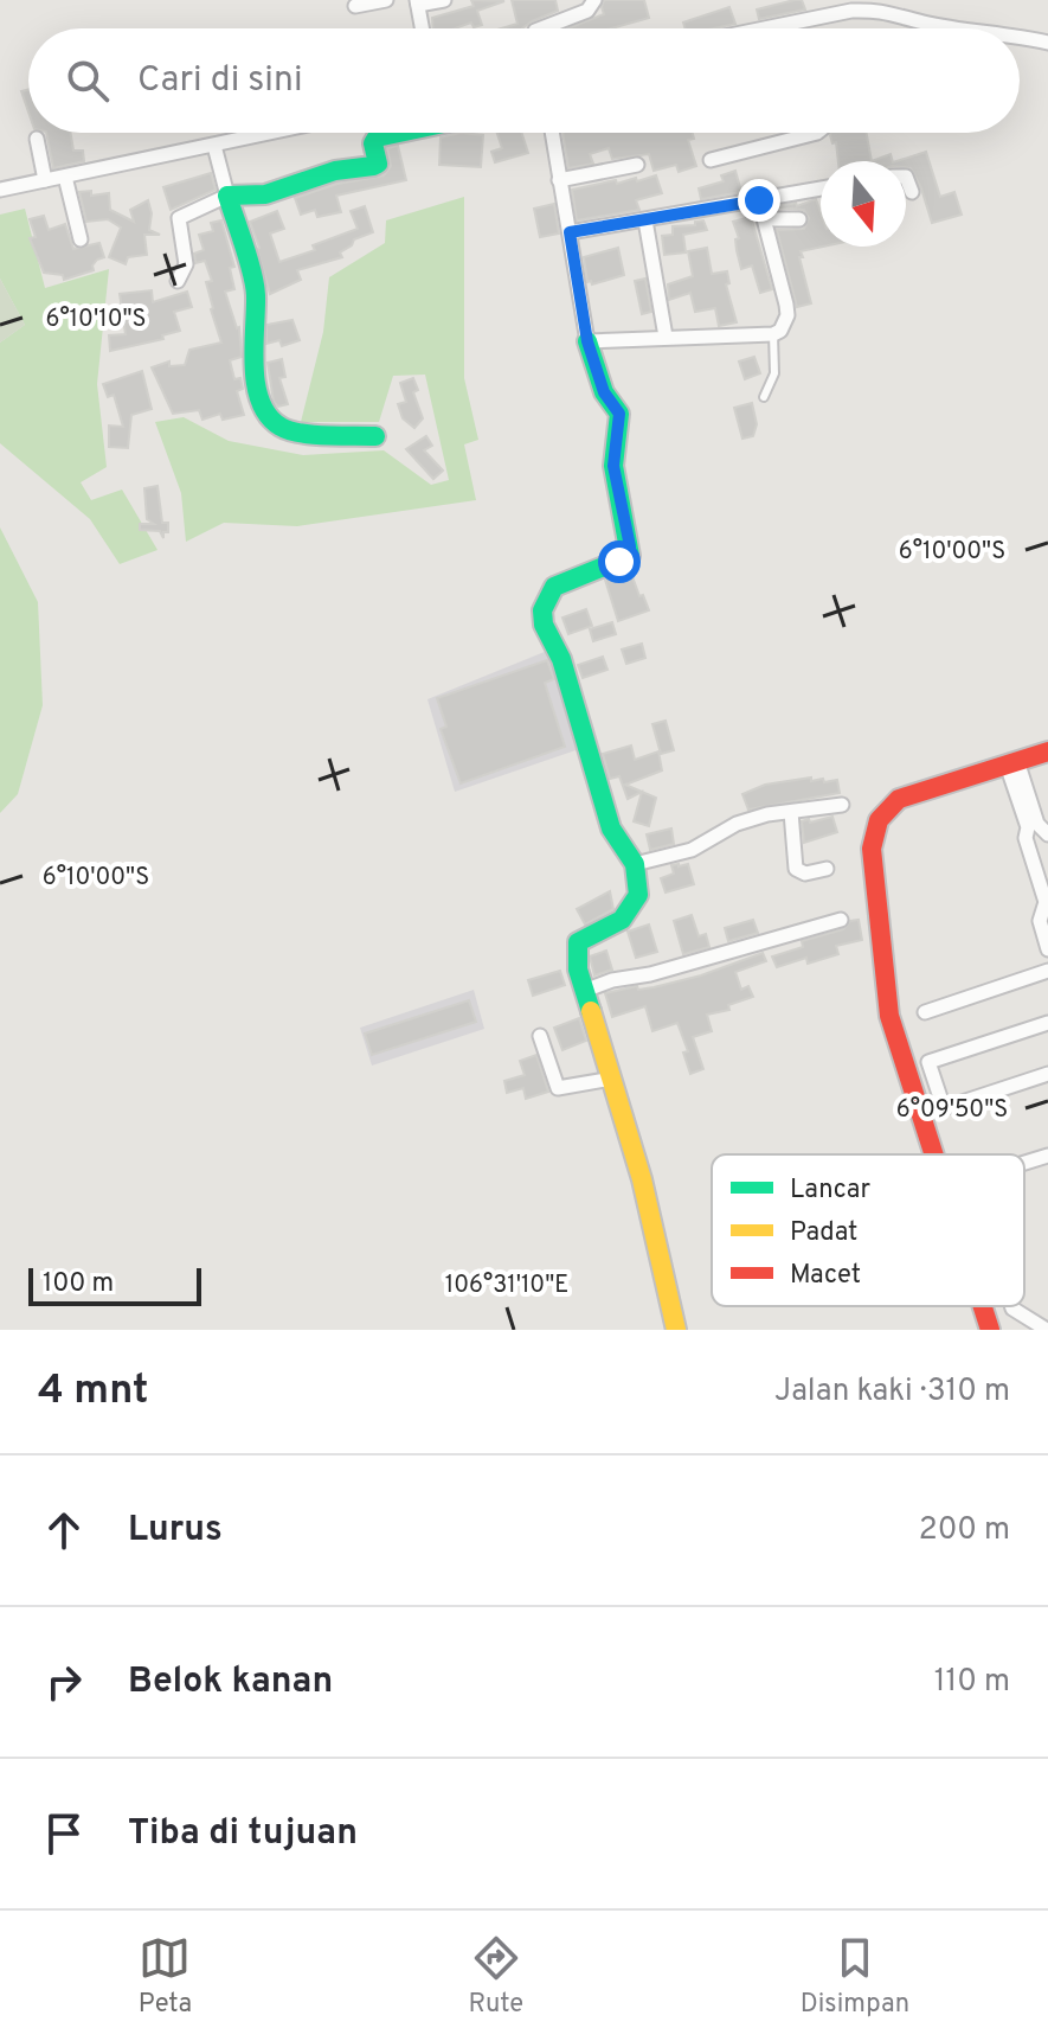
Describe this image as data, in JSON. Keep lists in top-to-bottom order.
{
  "legend": ["Lancar", "Padat", "Macet"],
  "scale_bar": "100 m",
  "north": "bottom",
  "page": {
    "search": "Cari di sini",
    "scale": "100 m",
    "heading": ["4 mnt", "Jalan kaki · 310 m"],
    "list": [
      ["Lurus", "200 m"],
      ["Belok kanan", "110 m"],
      "Tiba di tujuan"
    ],
    "nav": ["Peta", "Rute", "Disimpan"]
  },
  "coordinates": [
    "6°10'10\"S",
    "6°10'00\"S",
    "6°09'50\"S",
    "106°31'10\"E"
  ]
}
